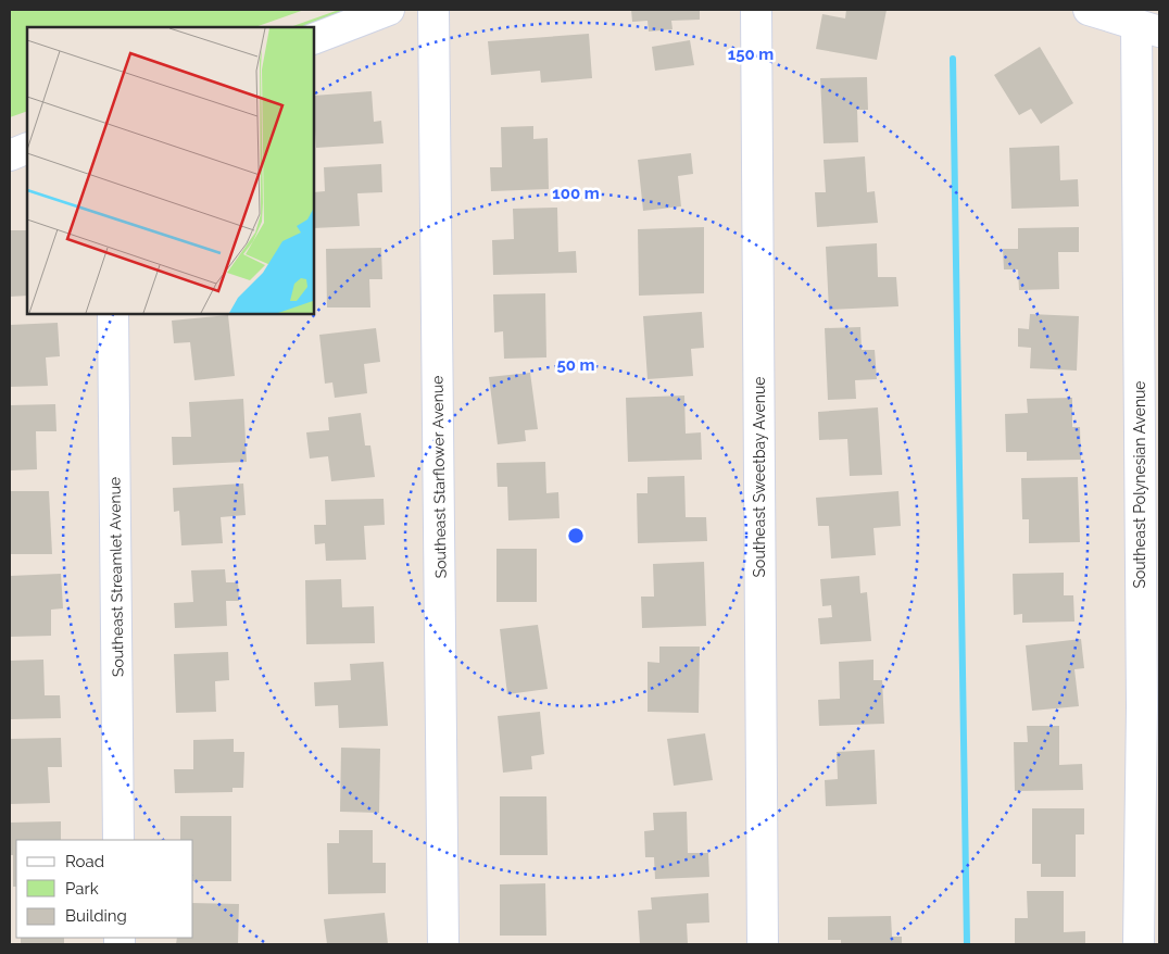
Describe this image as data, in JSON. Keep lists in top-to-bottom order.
{
  "streets": {
    "street": [
      "Southeast Starflower Avenue",
      "Southeast Sweetbay Avenue",
      "Southeast Polynesian Avenue",
      "Southeast Streamlet Avenue"
    ]
  },
  "legend": ["Road", "Park", "Building"],
  "rings": ["150 m", "100 m", "50 m"]
}
